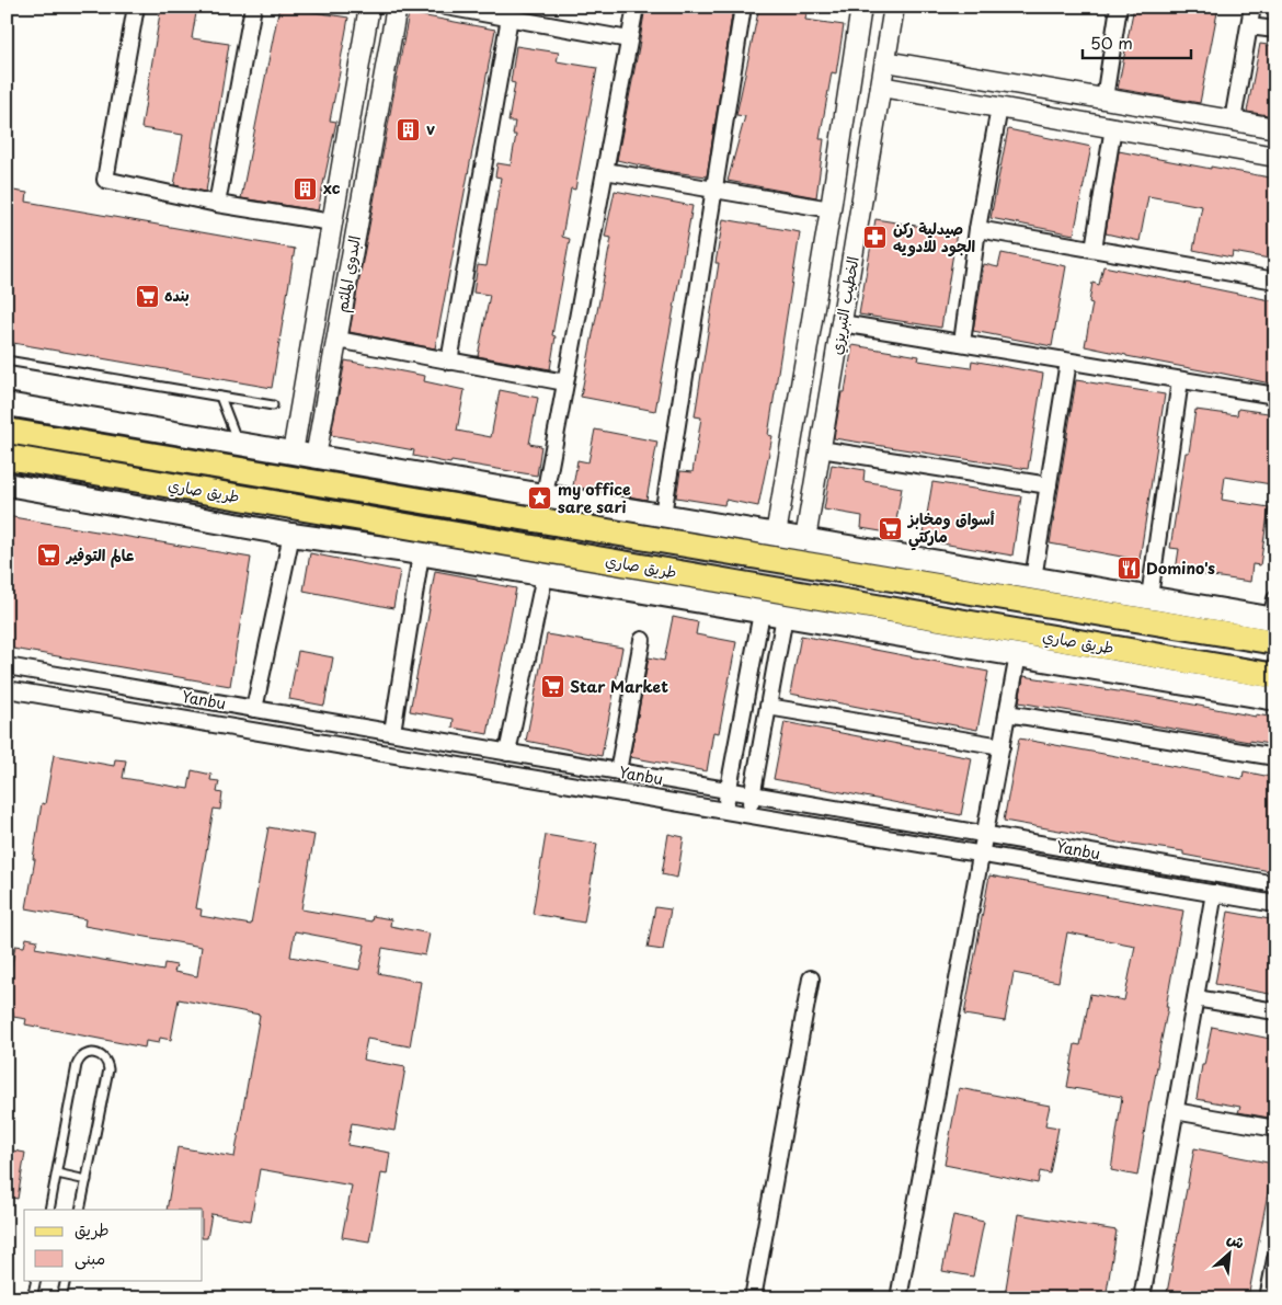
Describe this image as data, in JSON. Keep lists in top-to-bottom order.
{
  "streets": {
    "main road": ["طريق صاري"],
    "street": ["البدوي الملثم", "الخطيب التبريزي", "Yanbu"]
  },
  "places": {
    "building": ["v", "xc"],
    "pharmacy": ["صيدلية ركن الجود للادويه"],
    "supermarket": [
      "بنده",
      "أسواق ومخابز ماركتي",
      "عالم التوفير",
      "Star Market"
    ],
    "place": ["my office sare sari"],
    "restaurant": ["Domino's"]
  },
  "legend": ["طريق", "مبنى"],
  "scale_bar": "50 m",
  "north": "top right"
}
